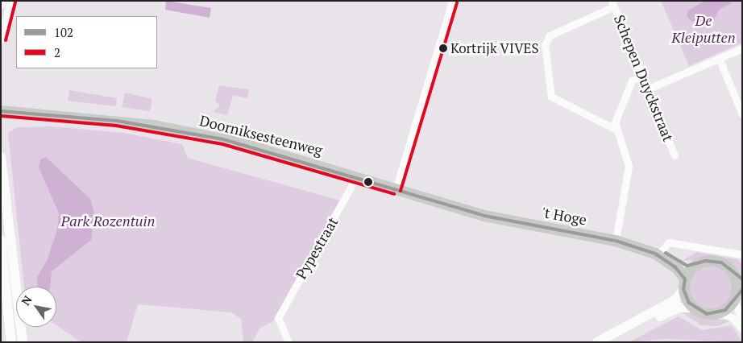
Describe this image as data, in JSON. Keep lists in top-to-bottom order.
{
  "streets": {
    "main road": ["Doorniksesteenweg", "'t Hoge"],
    "street": ["Schepen Duyckstraat", "Pypestraat"]
  },
  "crossings": [
    ["Doorniksesteenweg", "'t Hoge"],
    ["Doorniksesteenweg", "Pypestraat"]
  ],
  "parks": ["De Kleiputten", "Park Rozentuin"],
  "places": ["Kortrijk VIVES"],
  "lines": ["transit line 2", "transit line 102"],
  "legend": ["102", "2"],
  "north": "top left"
}
